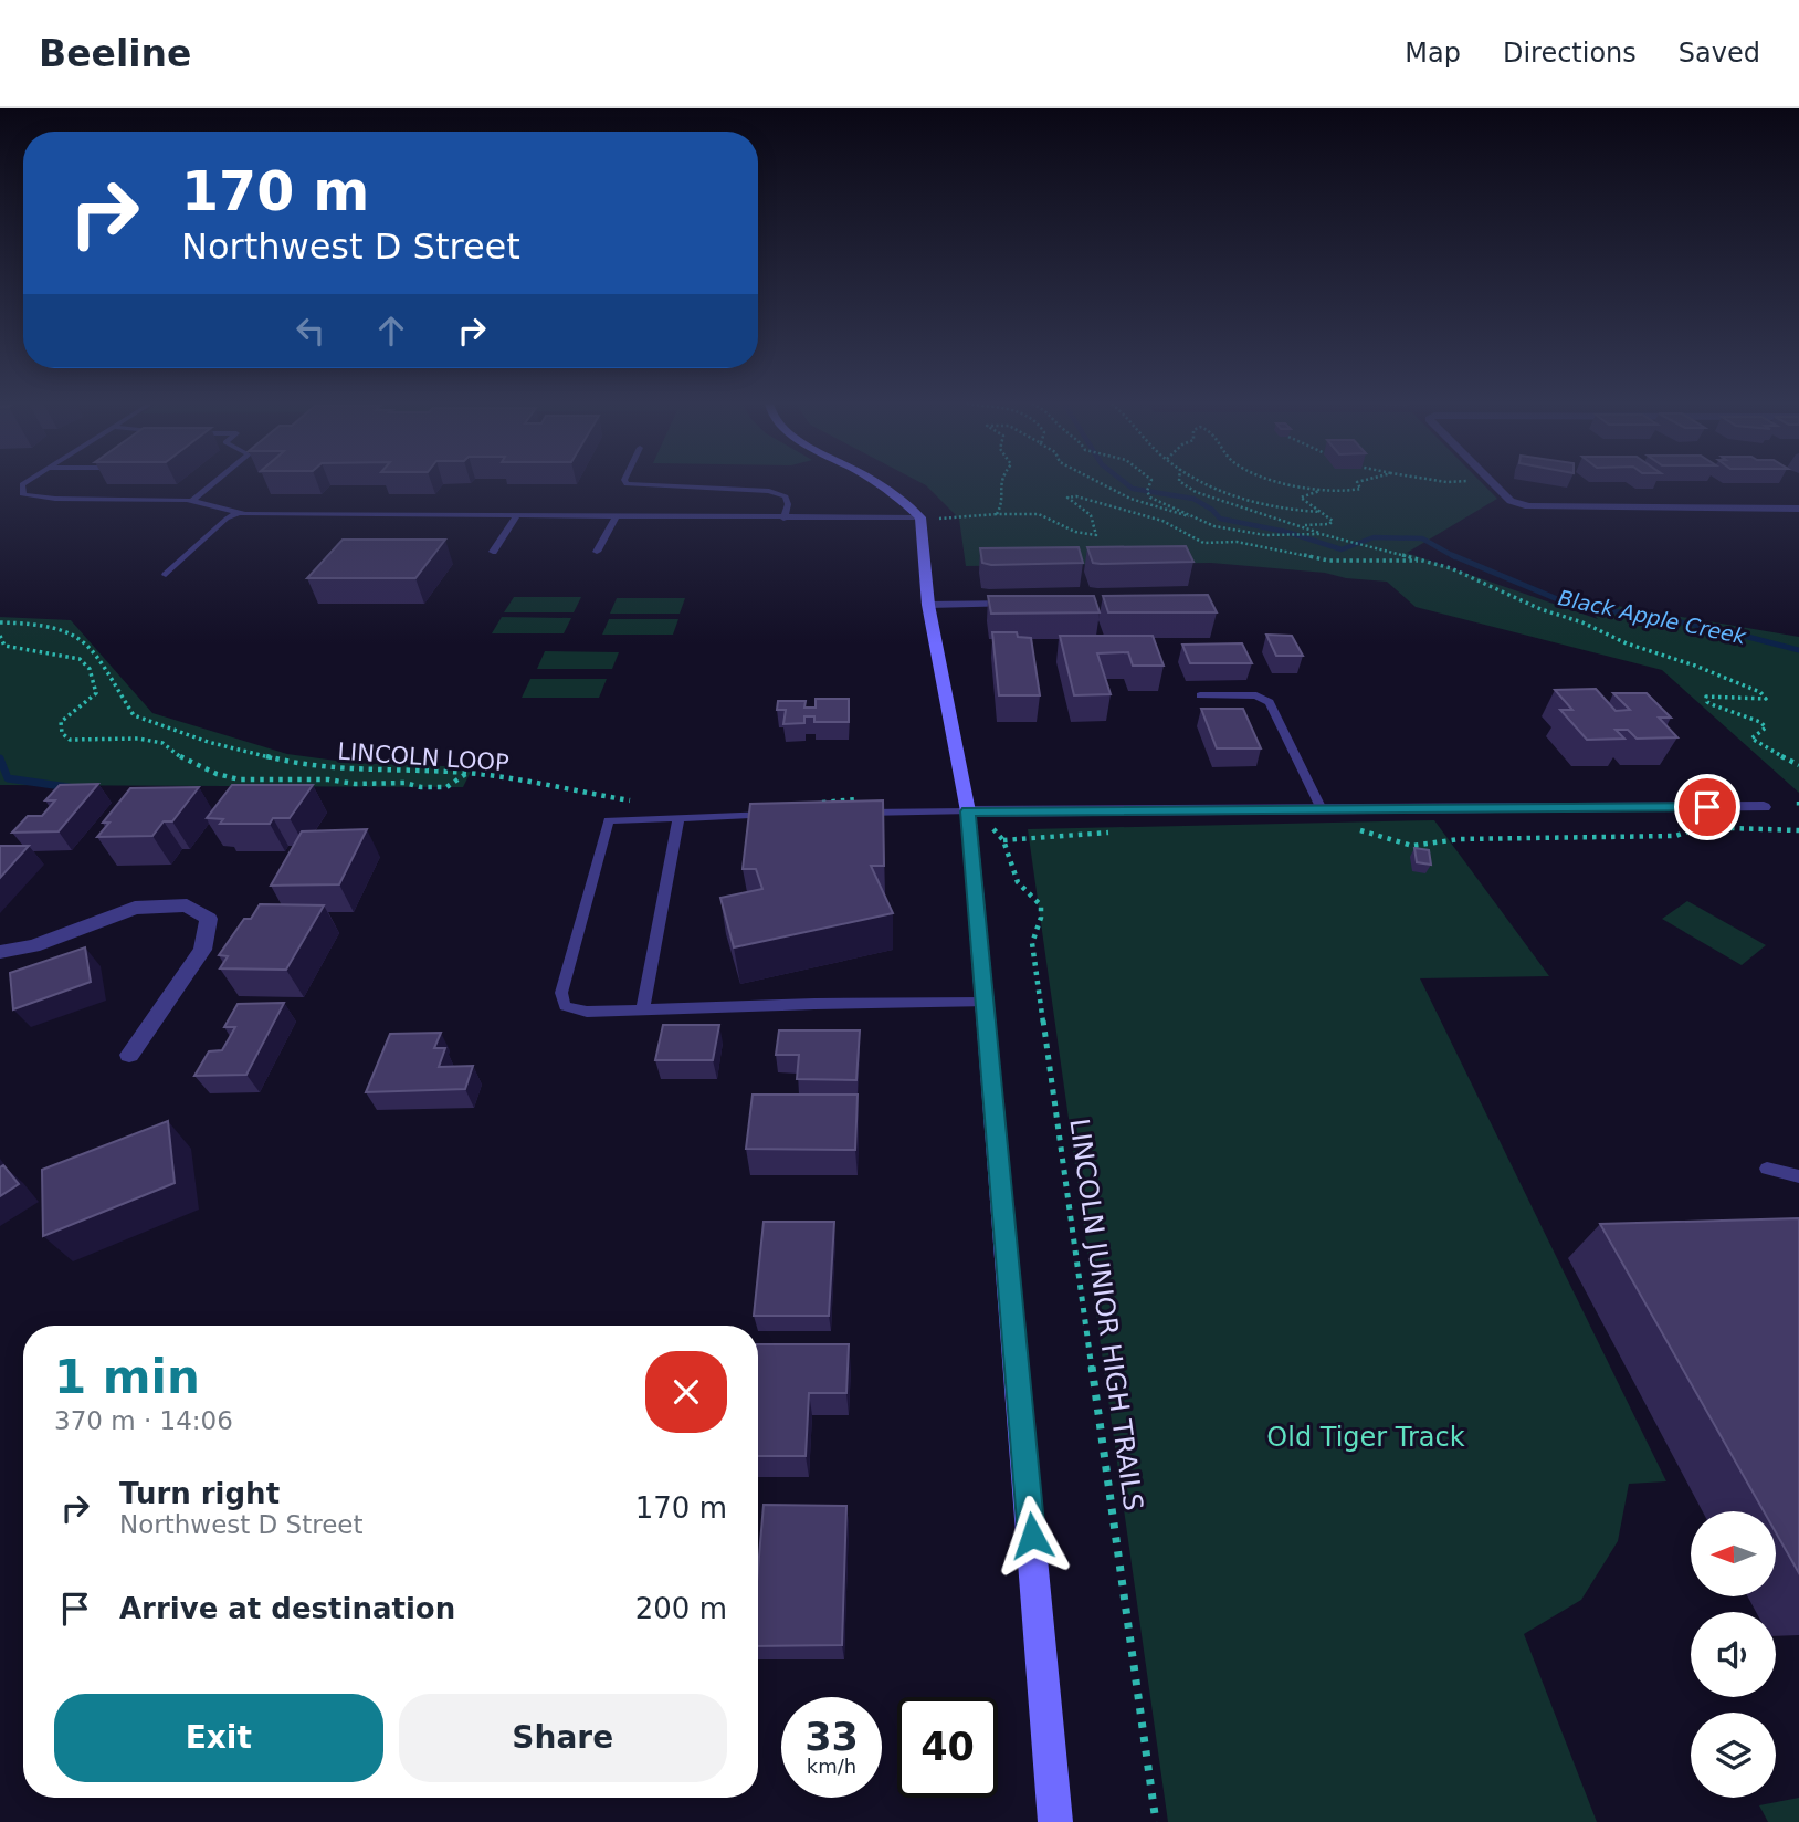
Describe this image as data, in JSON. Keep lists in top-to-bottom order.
{
  "streets": {
    "path": ["LINCOLN LOOP", "LINCOLN JUNIOR HIGH TRAILS"]
  },
  "water": ["Black Apple Creek"],
  "parks": ["Old Tiger Track"],
  "north": "left",
  "page": {
    "header": "Beeline",
    "nav": ["Map", "Directions", "Saved"],
    "turn": ["170 m", "Northwest D Street"],
    "heading": ["1 min", "370 m · 14:06"],
    "list": [
      {
        "name": "Turn right",
        "note": "Northwest D Street",
        "value": "170 m"
      },
      {
        "name": "Arrive at destination",
        "value": "200 m"
      }
    ],
    "buttons": ["Exit", "Share"],
    "speed": "33 km/h",
    "limit": "40"
  }
}
